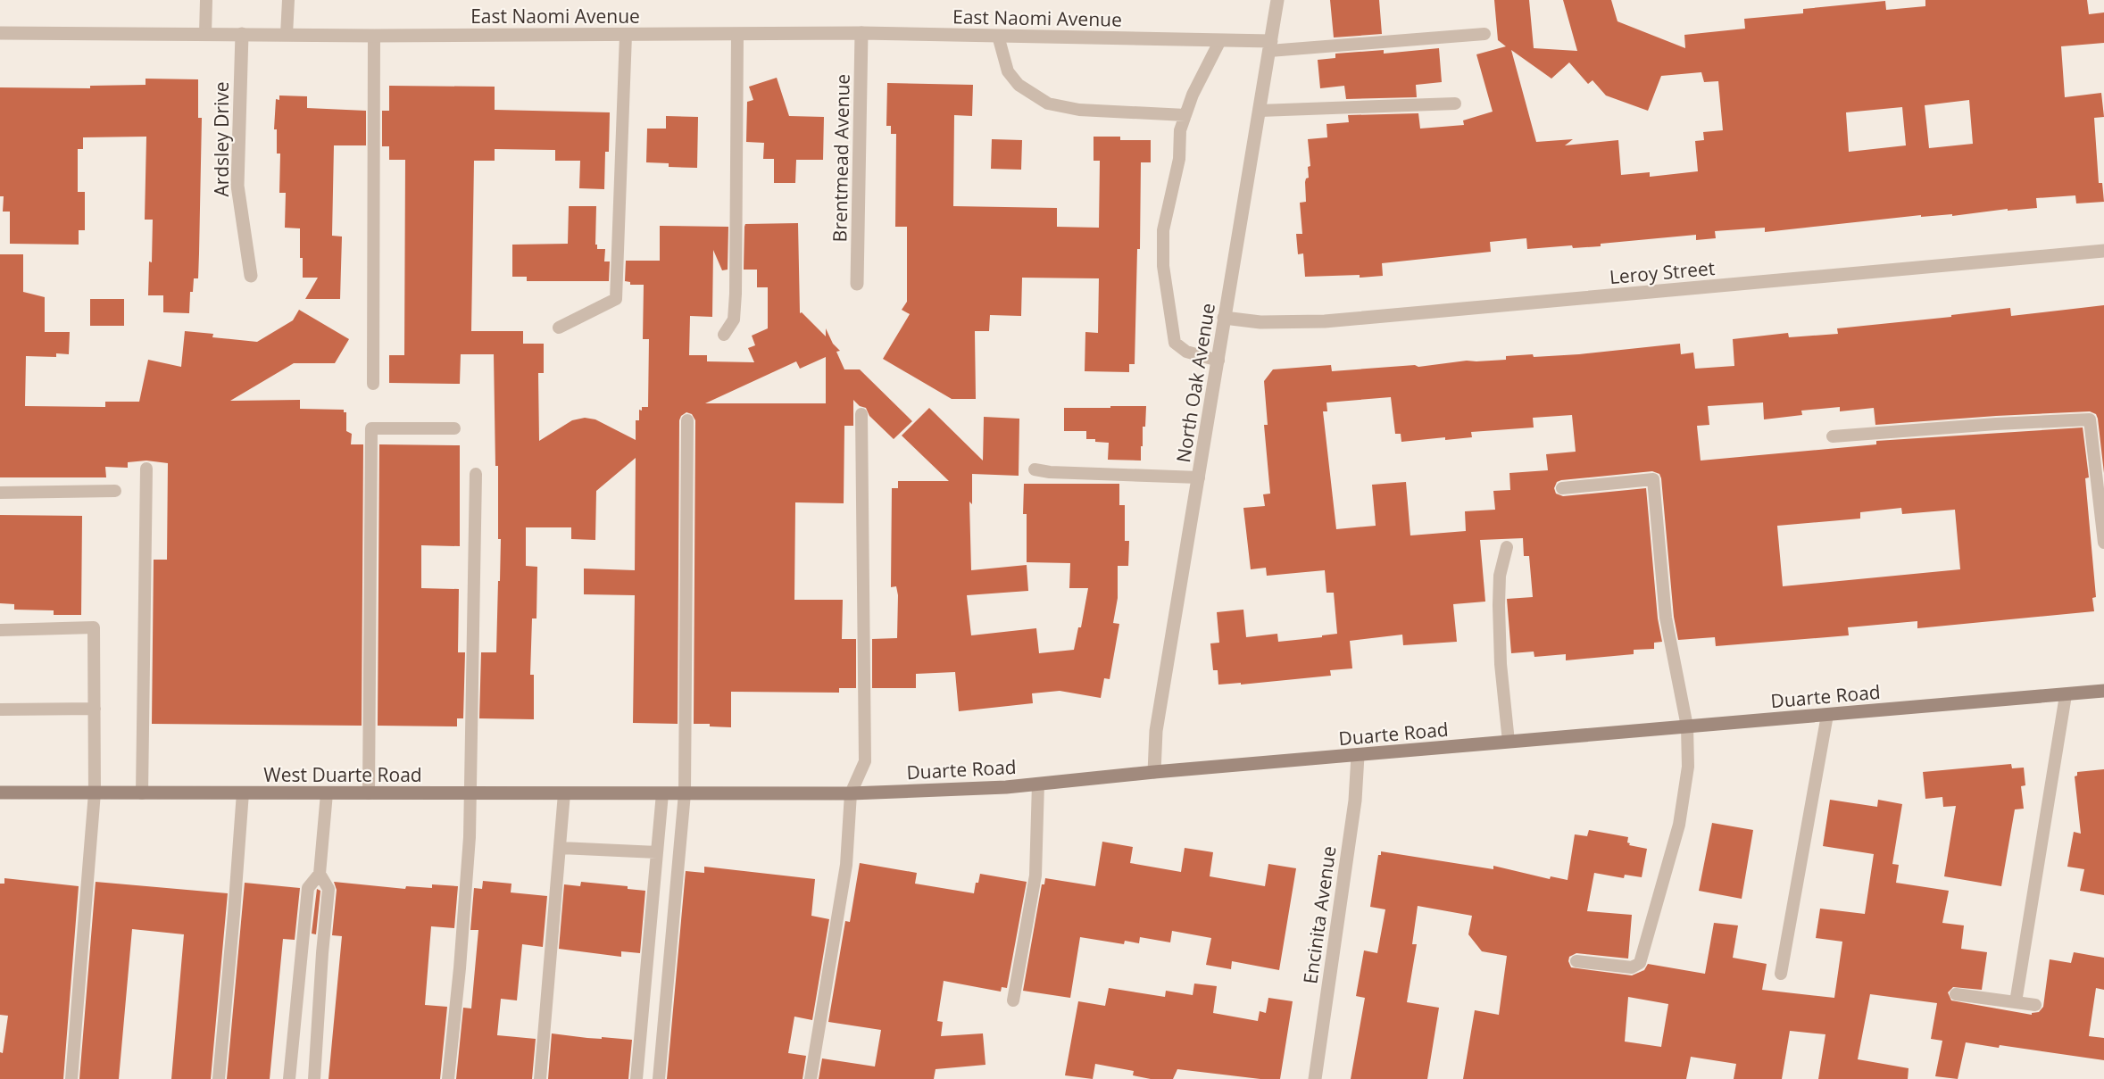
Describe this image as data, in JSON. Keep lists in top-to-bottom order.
{
  "streets": {
    "main road": ["Duarte Road", "West Duarte Road"],
    "street": [
      "East Naomi Avenue",
      "Ardsley Drive",
      "Brentmead Avenue",
      "Leroy Street",
      "North Oak Avenue",
      "Encinita Avenue"
    ]
  },
  "crossings": [
    ["East Naomi Avenue", "Ardsley Drive"],
    ["East Naomi Avenue", "Brentmead Avenue"],
    ["East Naomi Avenue", "North Oak Avenue"],
    ["Leroy Street", "North Oak Avenue"],
    ["North Oak Avenue", "Duarte Road"],
    ["Duarte Road", "West Duarte Road"],
    ["Duarte Road", "Encinita Avenue"]
  ]
}
